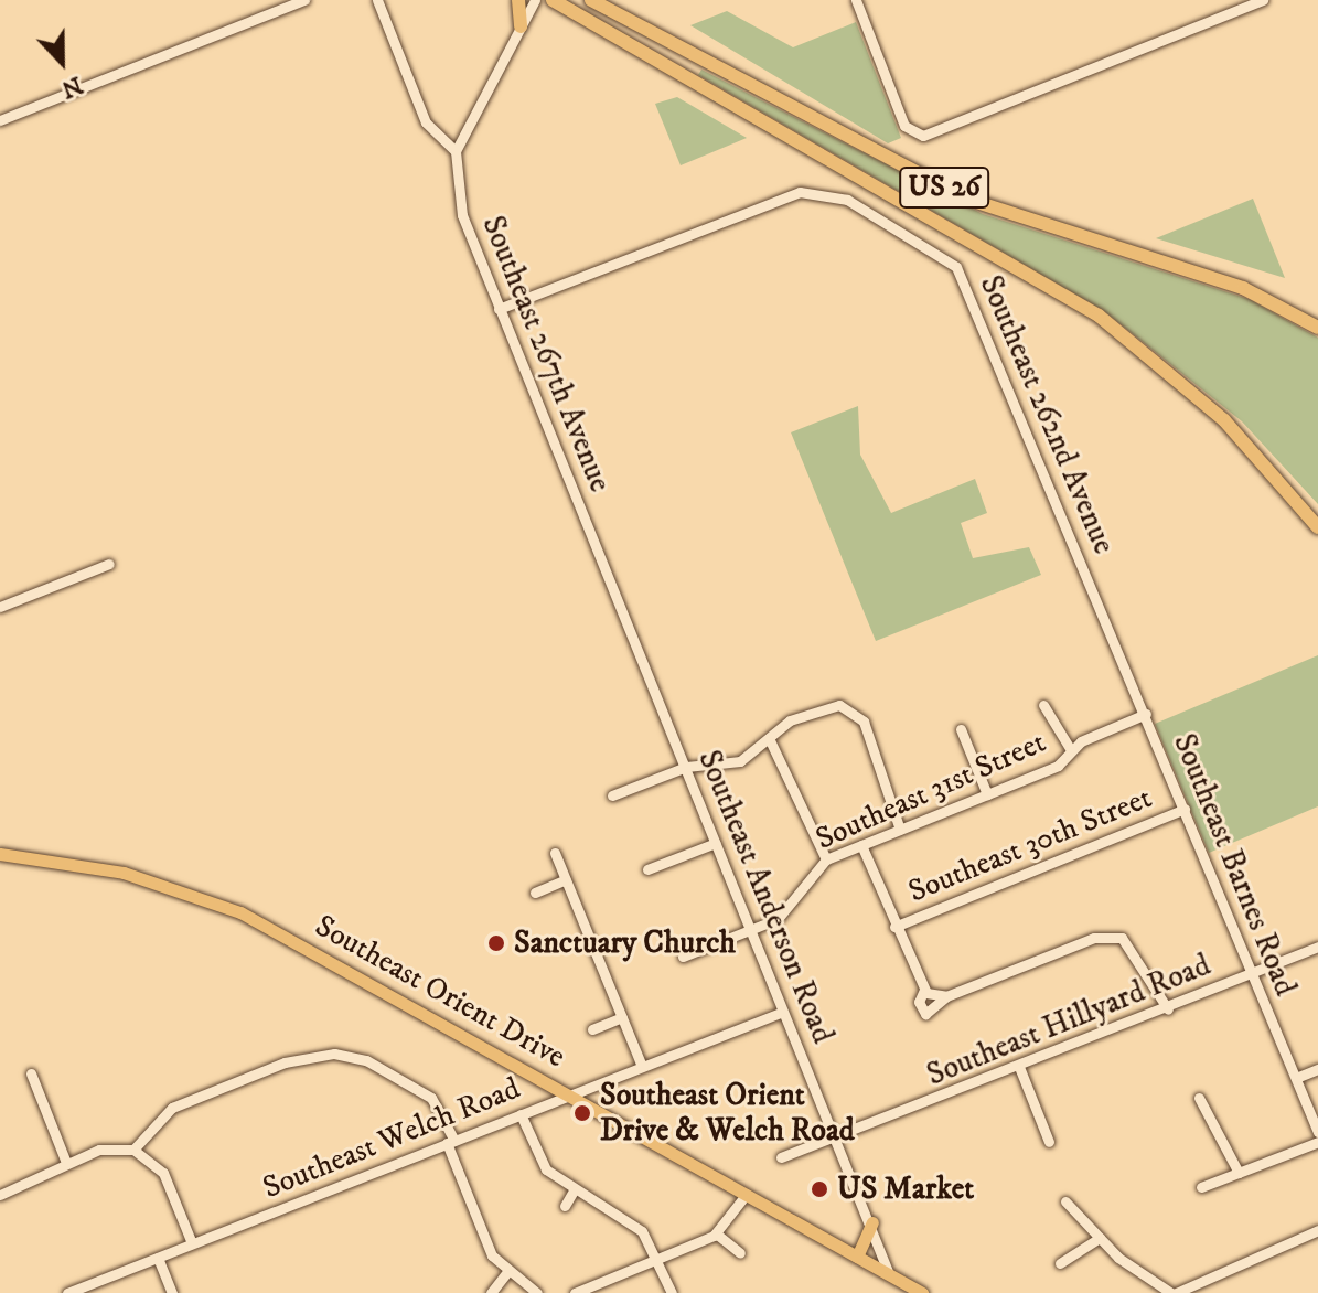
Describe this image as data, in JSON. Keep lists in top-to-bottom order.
{
  "streets": {
    "highway": ["US 26"],
    "main road": ["Southeast Orient Drive"],
    "street": [
      "Southeast 267th Avenue",
      "Southeast 262nd Avenue",
      "Southeast 31st Street",
      "Southeast 30th Street",
      "Southeast Barnes Road",
      "Southeast Anderson Road",
      "Southeast Hillyard Road",
      "Southeast Welch Road"
    ]
  },
  "crossings": [
    ["Southeast 267th Avenue", "Southeast 262nd Avenue"],
    ["Southeast 267th Avenue", "Southeast Anderson Road"],
    ["Southeast 262nd Avenue", "Southeast 31st Street"],
    ["Southeast 262nd Avenue", "Southeast Barnes Road"],
    ["Southeast 31st Street", "Southeast Barnes Road"],
    ["Southeast 31st Street", "Southeast Anderson Road"],
    ["Southeast 30th Street", "Southeast Barnes Road"],
    ["Southeast Barnes Road", "Southeast Hillyard Road"],
    ["Southeast Anderson Road", "Southeast Orient Drive"],
    ["Southeast Anderson Road", "Southeast Hillyard Road"],
    ["Southeast Anderson Road", "Southeast Welch Road"],
    ["Southeast Orient Drive", "Southeast Welch Road"]
  ],
  "places": ["Sanctuary Church", "Southeast Orient Drive & Welch Road", "US Market"],
  "north": "bottom"
}
